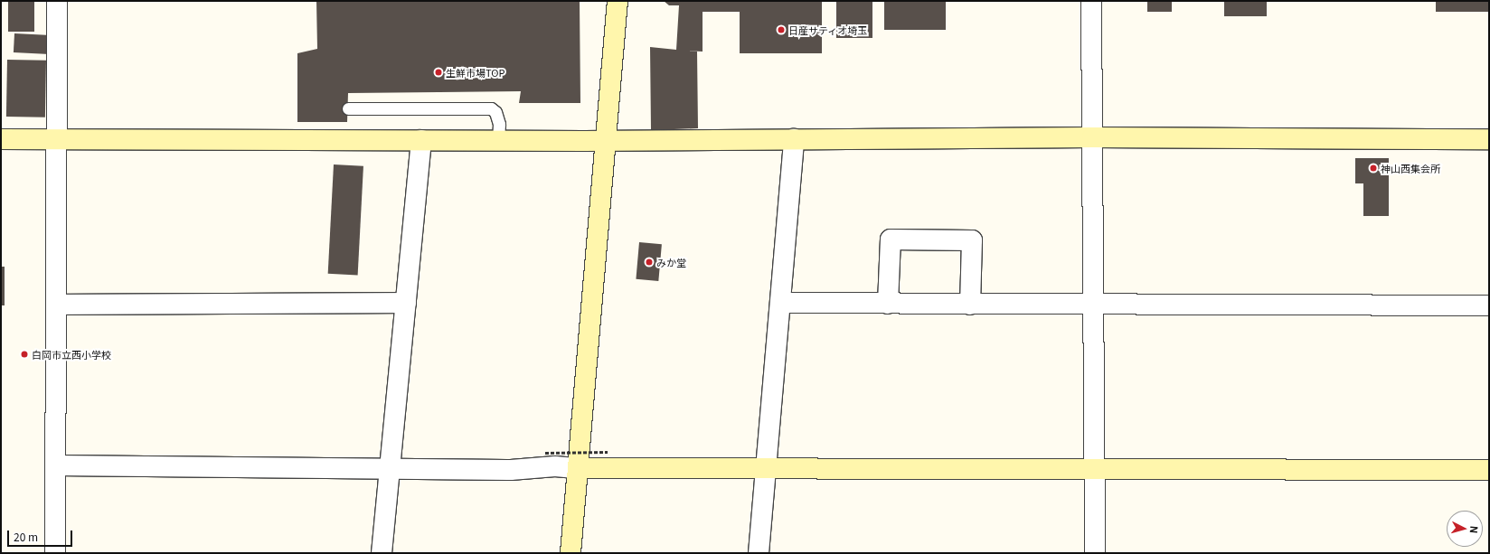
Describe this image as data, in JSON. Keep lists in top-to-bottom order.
{
  "places": [
    "日産サティオ埼玉",
    "生鮮市場TOP",
    "神山西集会所",
    "みか堂",
    "白岡市立西小学校"
  ],
  "scale_bar": "20 m",
  "north": "right"
}
